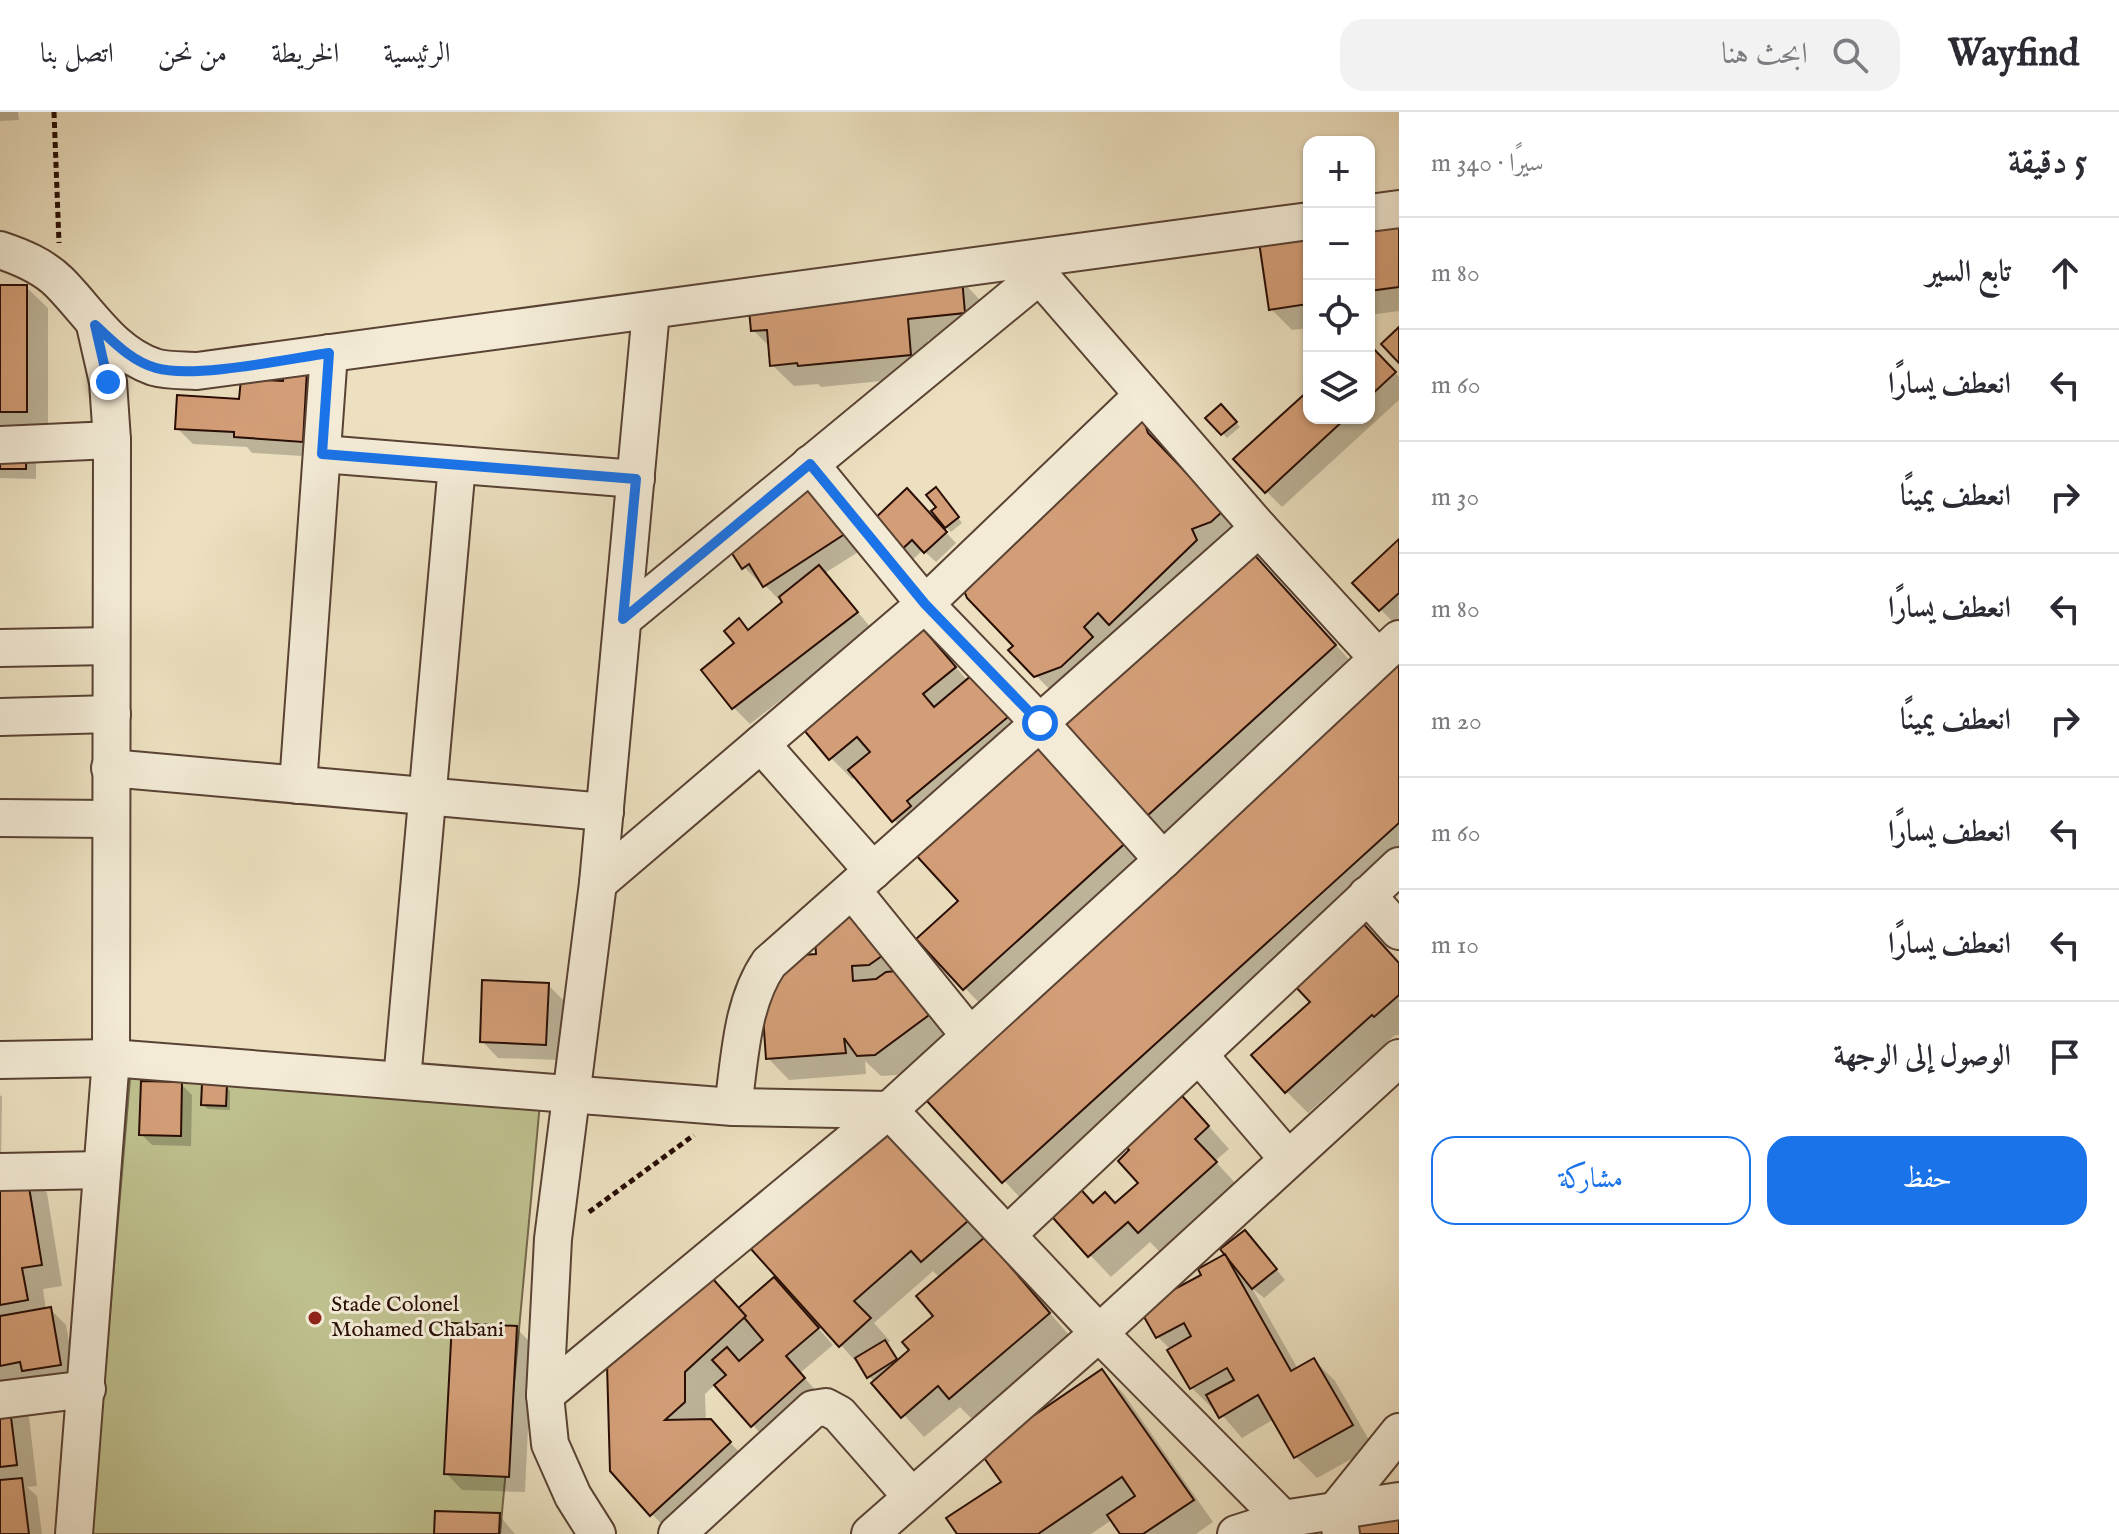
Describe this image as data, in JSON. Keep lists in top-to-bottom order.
{
  "places": ["Stade Colonel Mohamed Chabani"],
  "page": {
    "header": "Wayfind",
    "search": "ابحث هنا",
    "nav": [
      "الرئيسية",
      "الخريطة",
      "من نحن",
      "اتصل بنا"
    ],
    "heading": ["5 دقيقة", "سيرًا · 340 m"],
    "map_buttons": ["+", "−"],
    "list": [
      ["تابع السير", "80 m"],
      ["انعطف يسارًا", "60 m"],
      ["انعطف يمينًا", "30 m"],
      ["انعطف يسارًا", "80 m"],
      ["انعطف يمينًا", "20 m"],
      ["انعطف يسارًا", "60 m"],
      ["انعطف يسارًا", "10 m"],
      "الوصول إلى الوجهة"
    ],
    "buttons": ["حفظ", "مشاركة"]
  }
}
